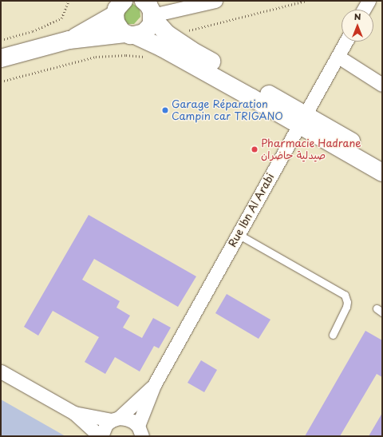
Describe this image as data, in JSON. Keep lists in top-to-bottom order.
{
  "streets": {
    "street": ["Rue Ibn Al Arabi"]
  },
  "places": ["Garage Réparation Campin car TRIGANO", "Pharmacie Hadrane صيدلية حاضران"],
  "north": "top"
}
